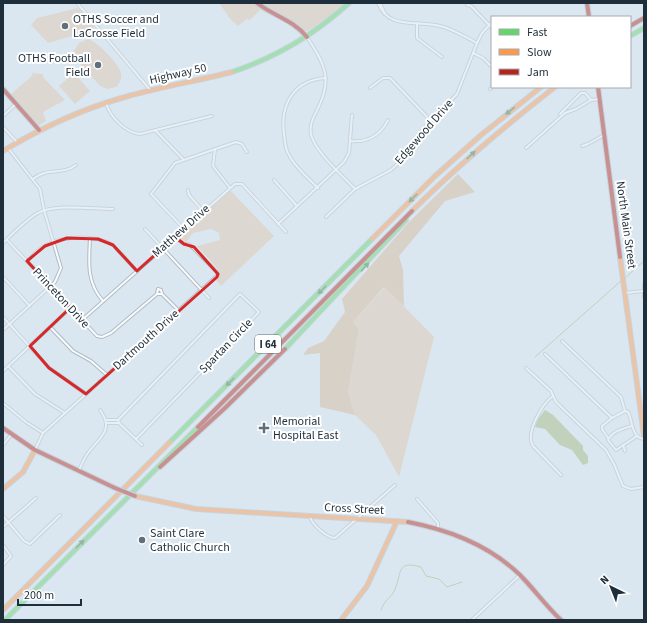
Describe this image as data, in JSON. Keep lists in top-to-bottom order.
{
  "streets": {
    "main road": [
      "Highway 50",
      "North Main Street",
      "I 64",
      "Cross Street"
    ],
    "street": [
      "Edgewood Drive",
      "Matthew Drive",
      "Princeton Drive",
      "Dartmouth Drive",
      "Spartan Circle"
    ]
  },
  "crossings": [
    ["Matthew Drive", "Princeton Drive"],
    ["Matthew Drive", "Dartmouth Drive"],
    ["Dartmouth Drive", "Cross Street"]
  ],
  "places": {
    "other": ["OTHS Soccer and LaCrosse Field", "OTHS Football Field", "Saint Clare Catholic Church"],
    "health": ["Memorial Hospital East"]
  },
  "legend": ["Fast", "Slow", "Jam"],
  "scale_bar": "200 m",
  "north": "top left"
}
